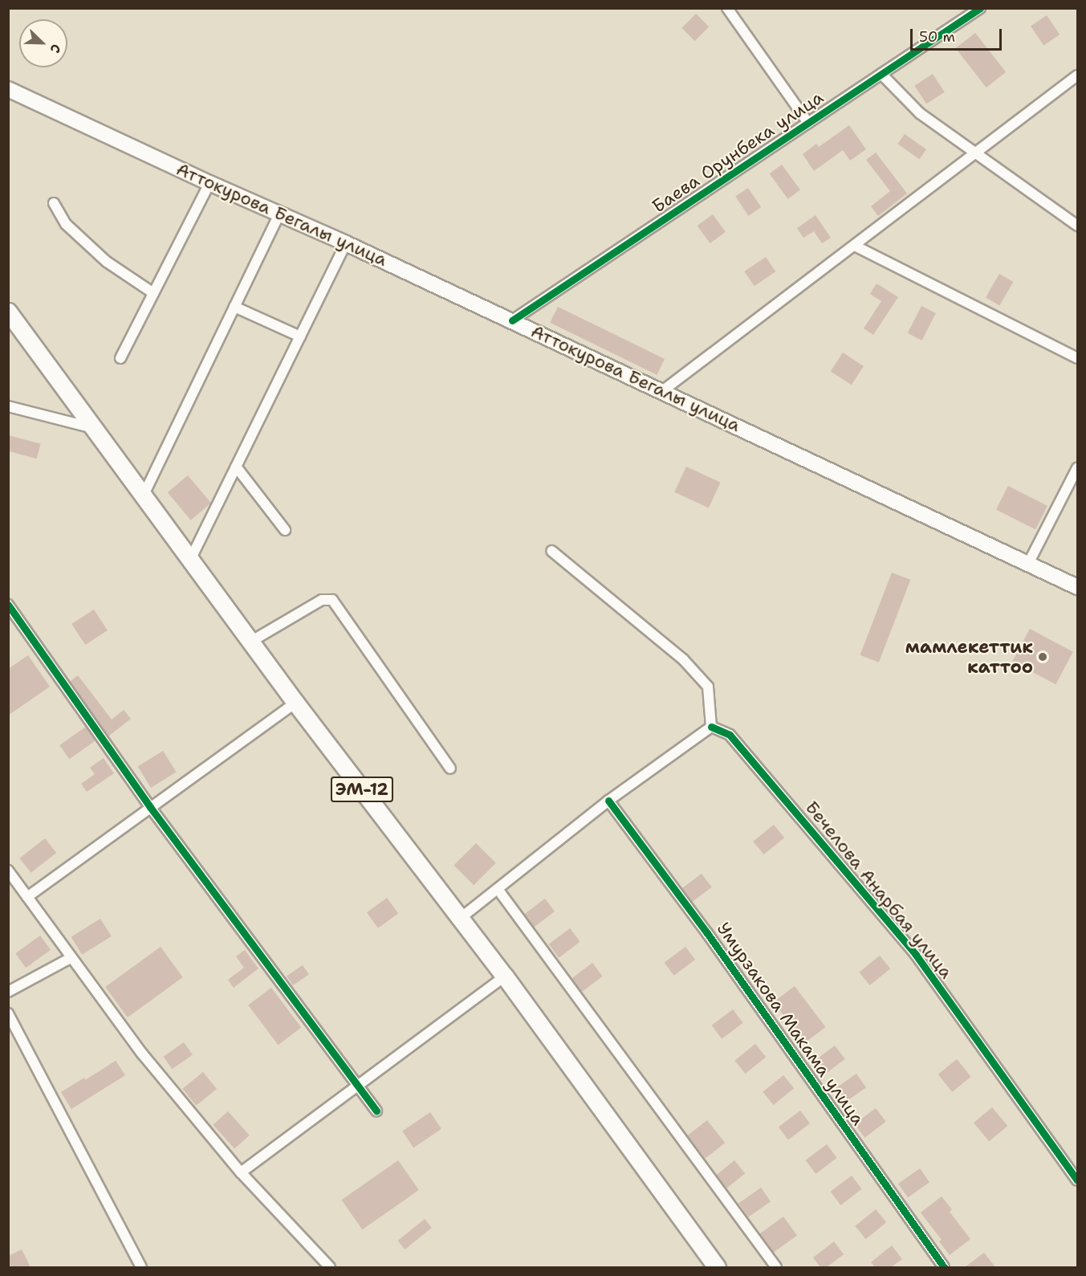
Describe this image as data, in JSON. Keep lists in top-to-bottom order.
{
  "streets": {
    "highway": ["ЭМ-12"],
    "main road": ["Аттокурова Бегалы улица"],
    "street": ["Баева Орунбека улица", "Бечелова Анарбая улица", "Умурзакова Макама улица"]
  },
  "crossings": [
    ["Баева Орунбека улица", "Аттокурова Бегалы улица"]
  ],
  "places": ["мамлекеттик каттоо"],
  "scale_bar": "50 m",
  "north": "bottom right"
}
